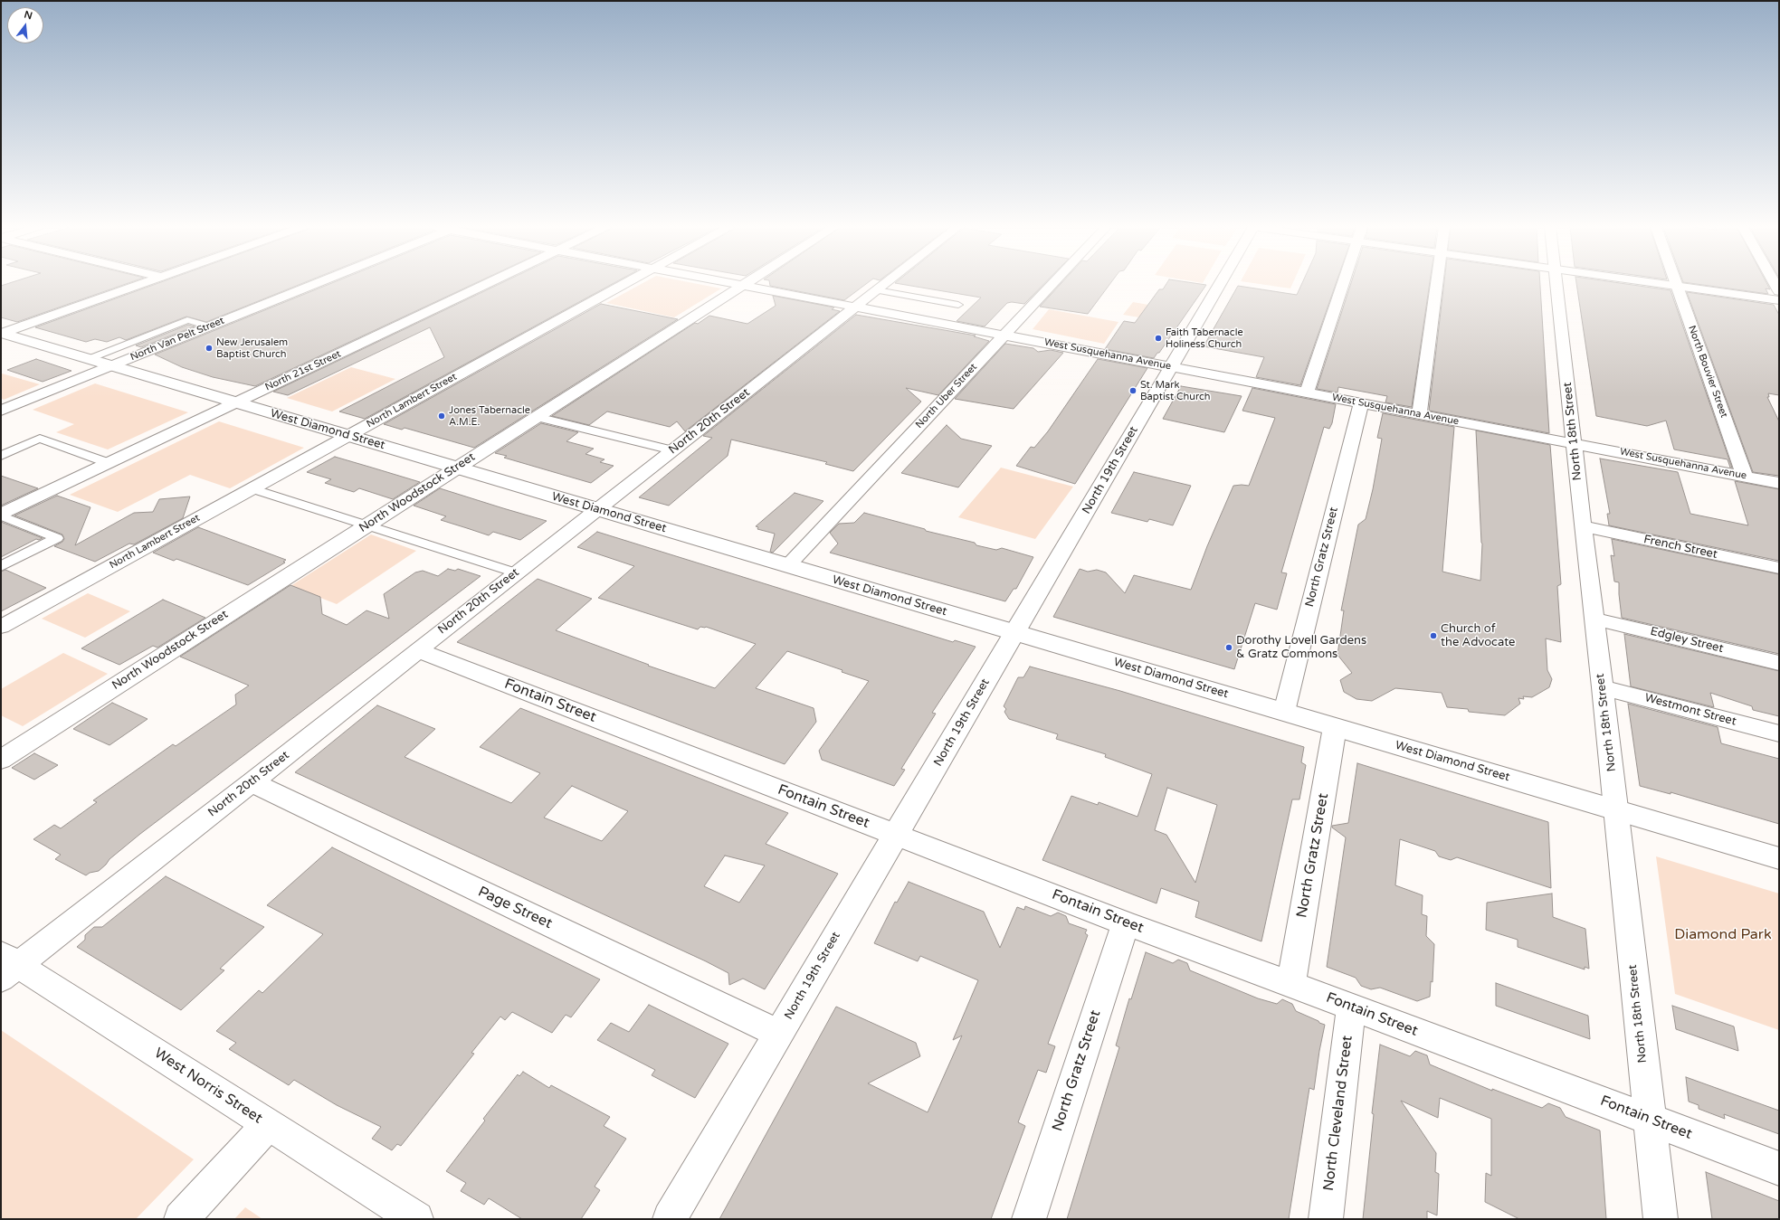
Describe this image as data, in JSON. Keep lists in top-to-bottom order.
{
  "streets": {
    "street": [
      "North Van Pelt Street",
      "West Susquehanna Avenue",
      "North 21st Street",
      "North Bouvier Street",
      "North Uber Street",
      "North Lambert Street",
      "North 20th Street",
      "West Diamond Street",
      "North 18th Street",
      "North 19th Street",
      "North Woodstock Street",
      "French Street",
      "North Gratz Street",
      "Edgley Street",
      "Fontain Street",
      "Westmont Street",
      "Page Street",
      "West Norris Street",
      "North Cleveland Street"
    ]
  },
  "crossings": [
    ["North Van Pelt Street", "West Diamond Street"],
    ["West Susquehanna Avenue", "North Bouvier Street"],
    ["West Susquehanna Avenue", "North Uber Street"],
    ["West Susquehanna Avenue", "North 20th Street"],
    ["West Susquehanna Avenue", "North 18th Street"],
    ["West Susquehanna Avenue", "North 19th Street"],
    ["West Susquehanna Avenue", "North Woodstock Street"],
    ["West Susquehanna Avenue", "North Gratz Street"],
    ["North 21st Street", "West Diamond Street"],
    ["North Uber Street", "West Diamond Street"],
    ["North Lambert Street", "West Diamond Street"],
    ["North 20th Street", "West Diamond Street"],
    ["North 20th Street", "Fontain Street"],
    ["North 20th Street", "Page Street"],
    ["North 20th Street", "West Norris Street"],
    ["West Diamond Street", "North 18th Street"],
    ["West Diamond Street", "North 19th Street"],
    ["West Diamond Street", "North Woodstock Street"],
    ["West Diamond Street", "North Gratz Street"],
    ["North 18th Street", "French Street"],
    ["North 18th Street", "Edgley Street"],
    ["North 18th Street", "Fontain Street"],
    ["North 18th Street", "Westmont Street"],
    ["North 19th Street", "Fontain Street"],
    ["North 19th Street", "Page Street"],
    ["North Gratz Street", "Fontain Street"],
    ["Fontain Street", "North Cleveland Street"]
  ],
  "parks": ["Diamond Park"],
  "places": [
    "Faith Tabernacle Holiness Church",
    "New Jerusalem Baptist Church",
    "St. Mark Baptist Church",
    "Jones Tabernacle A.M.E.",
    "Church of the Advocate",
    "Dorothy Lovell Gardens & Gratz Commons"
  ],
  "north": "top"
}
